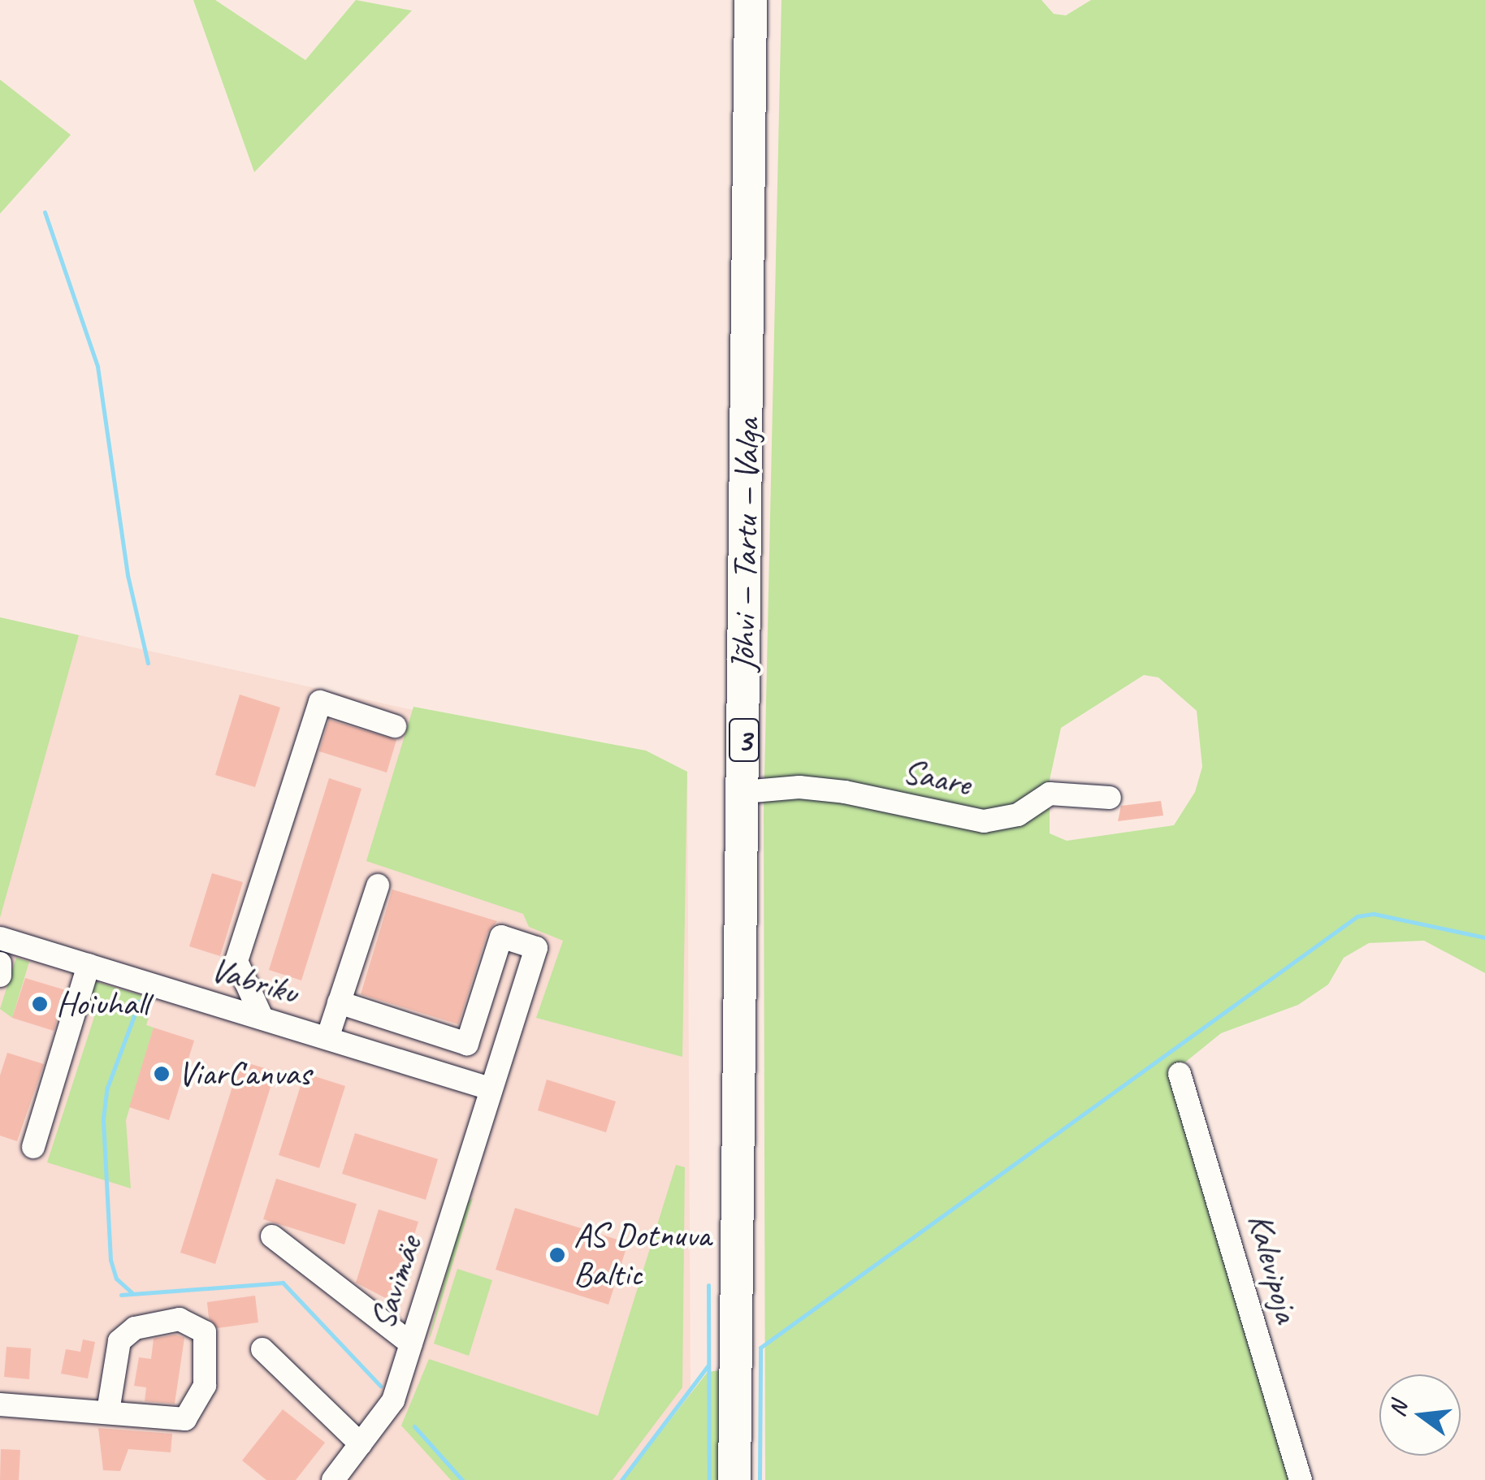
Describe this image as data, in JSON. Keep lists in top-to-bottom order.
{
  "streets": {
    "highway": ["Jõhvi — Tartu — Valga", "3"],
    "street": [
      "Saare",
      "Vabriku",
      "Kalevipoja",
      "Savimäe"
    ]
  },
  "crossings": [
    ["Jõhvi — Tartu — Valga", "Saare"],
    ["Vabriku", "Savimäe"]
  ],
  "places": ["Hoiuhall", "ViarCanvas", "AS Dotnuva Baltic"],
  "north": "left"
}
